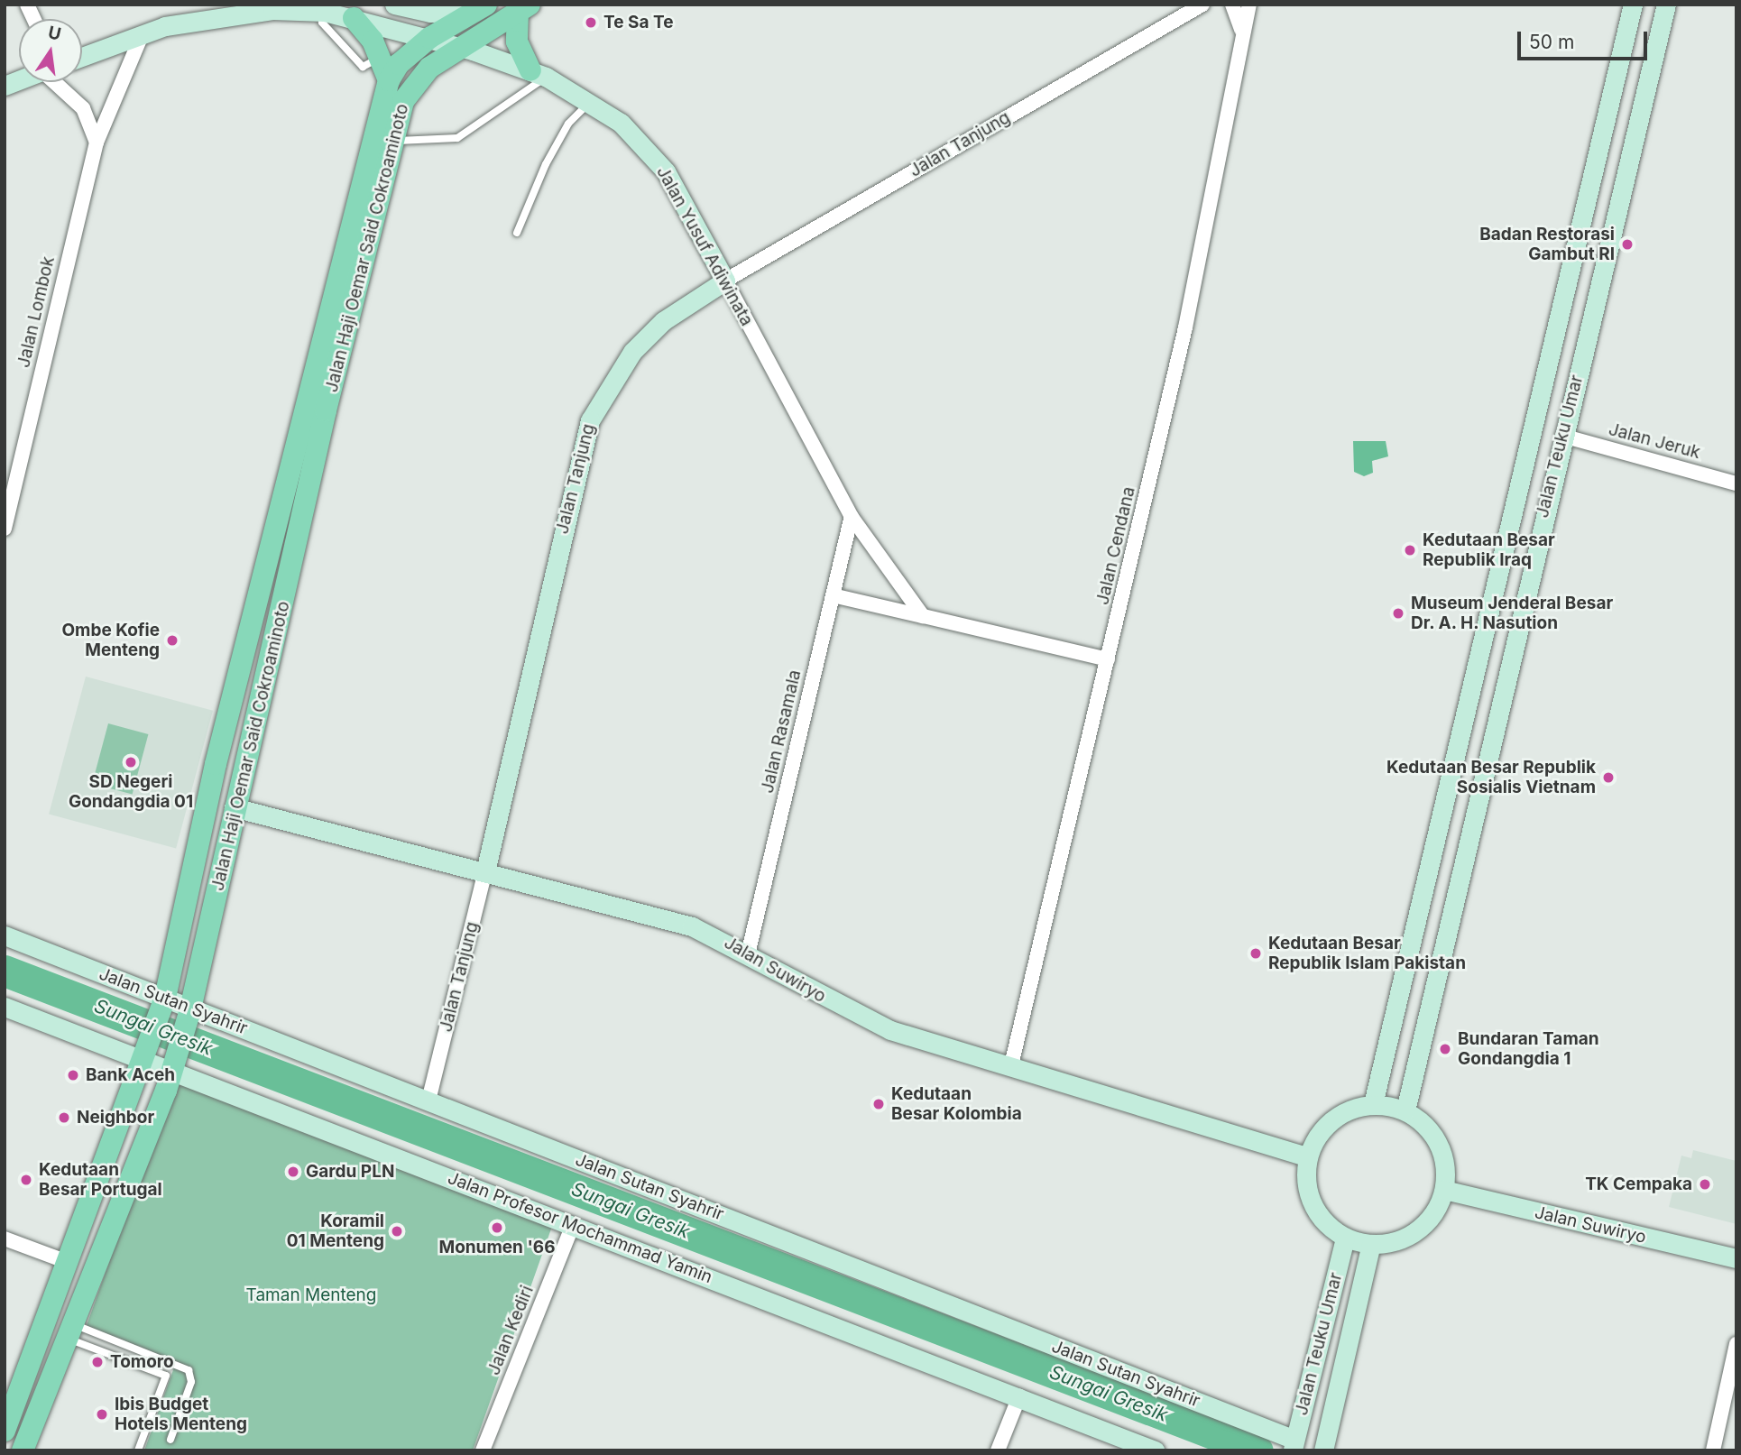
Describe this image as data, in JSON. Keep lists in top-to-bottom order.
{
  "streets": {
    "main road": ["Jalan Haji Oemar Said Cokroaminoto"],
    "street": [
      "Jalan Tanjung",
      "Jalan Yusuf Adiwinata",
      "Jalan Lombok",
      "Jalan Jeruk",
      "Jalan Teuku Umar",
      "Jalan Cendana",
      "Jalan Rasamala",
      "Jalan Suwiryo",
      "Jalan Sutan Syahrir",
      "Jalan Profesor Mochammad Yamin",
      "Jalan Kediri"
    ]
  },
  "crossings": [
    ["Jalan Tanjung", "Jalan Yusuf Adiwinata"],
    ["Jalan Tanjung", "Jalan Suwiryo"],
    ["Jalan Tanjung", "Jalan Sutan Syahrir"],
    ["Jalan Yusuf Adiwinata", "Jalan Haji Oemar Said Cokroaminoto"],
    ["Jalan Yusuf Adiwinata", "Jalan Lombok"],
    ["Jalan Yusuf Adiwinata", "Jalan Rasamala"],
    ["Jalan Haji Oemar Said Cokroaminoto", "Jalan Suwiryo"],
    ["Jalan Haji Oemar Said Cokroaminoto", "Jalan Sutan Syahrir"],
    ["Jalan Haji Oemar Said Cokroaminoto", "Jalan Profesor Mochammad Yamin"],
    ["Jalan Jeruk", "Jalan Teuku Umar"],
    ["Jalan Teuku Umar", "Jalan Suwiryo"],
    ["Jalan Teuku Umar", "Jalan Sutan Syahrir"],
    ["Jalan Cendana", "Jalan Suwiryo"],
    ["Jalan Rasamala", "Jalan Suwiryo"],
    ["Jalan Profesor Mochammad Yamin", "Jalan Kediri"]
  ],
  "water": ["Sungai Gresik"],
  "parks": ["Taman Menteng"],
  "places": [
    "Te Sa Te",
    "Badan Restorasi Gambut RI",
    "Kedutaan Besar Republik Iraq",
    "Museum Jenderal Besar Dr. A. H. Nasution",
    "Ombe Kofie Menteng",
    "SD Negeri Gondangdia 01",
    "Kedutaan Besar Republik Sosialis Vietnam",
    "Kedutaan Besar Republik Islam Pakistan",
    "Bundaran Taman Gondangdia 1",
    "Bank Aceh",
    "Kedutaan Besar Kolombia",
    "Neighbor",
    "Gardu PLN",
    "Kedutaan Besar Portugal",
    "TK Cempaka",
    "Monumen '66",
    "Koramil 01 Menteng",
    "Tomoro",
    "Ibis Budget Hotels Menteng"
  ],
  "scale_bar": "50 m",
  "north": "top"
}
